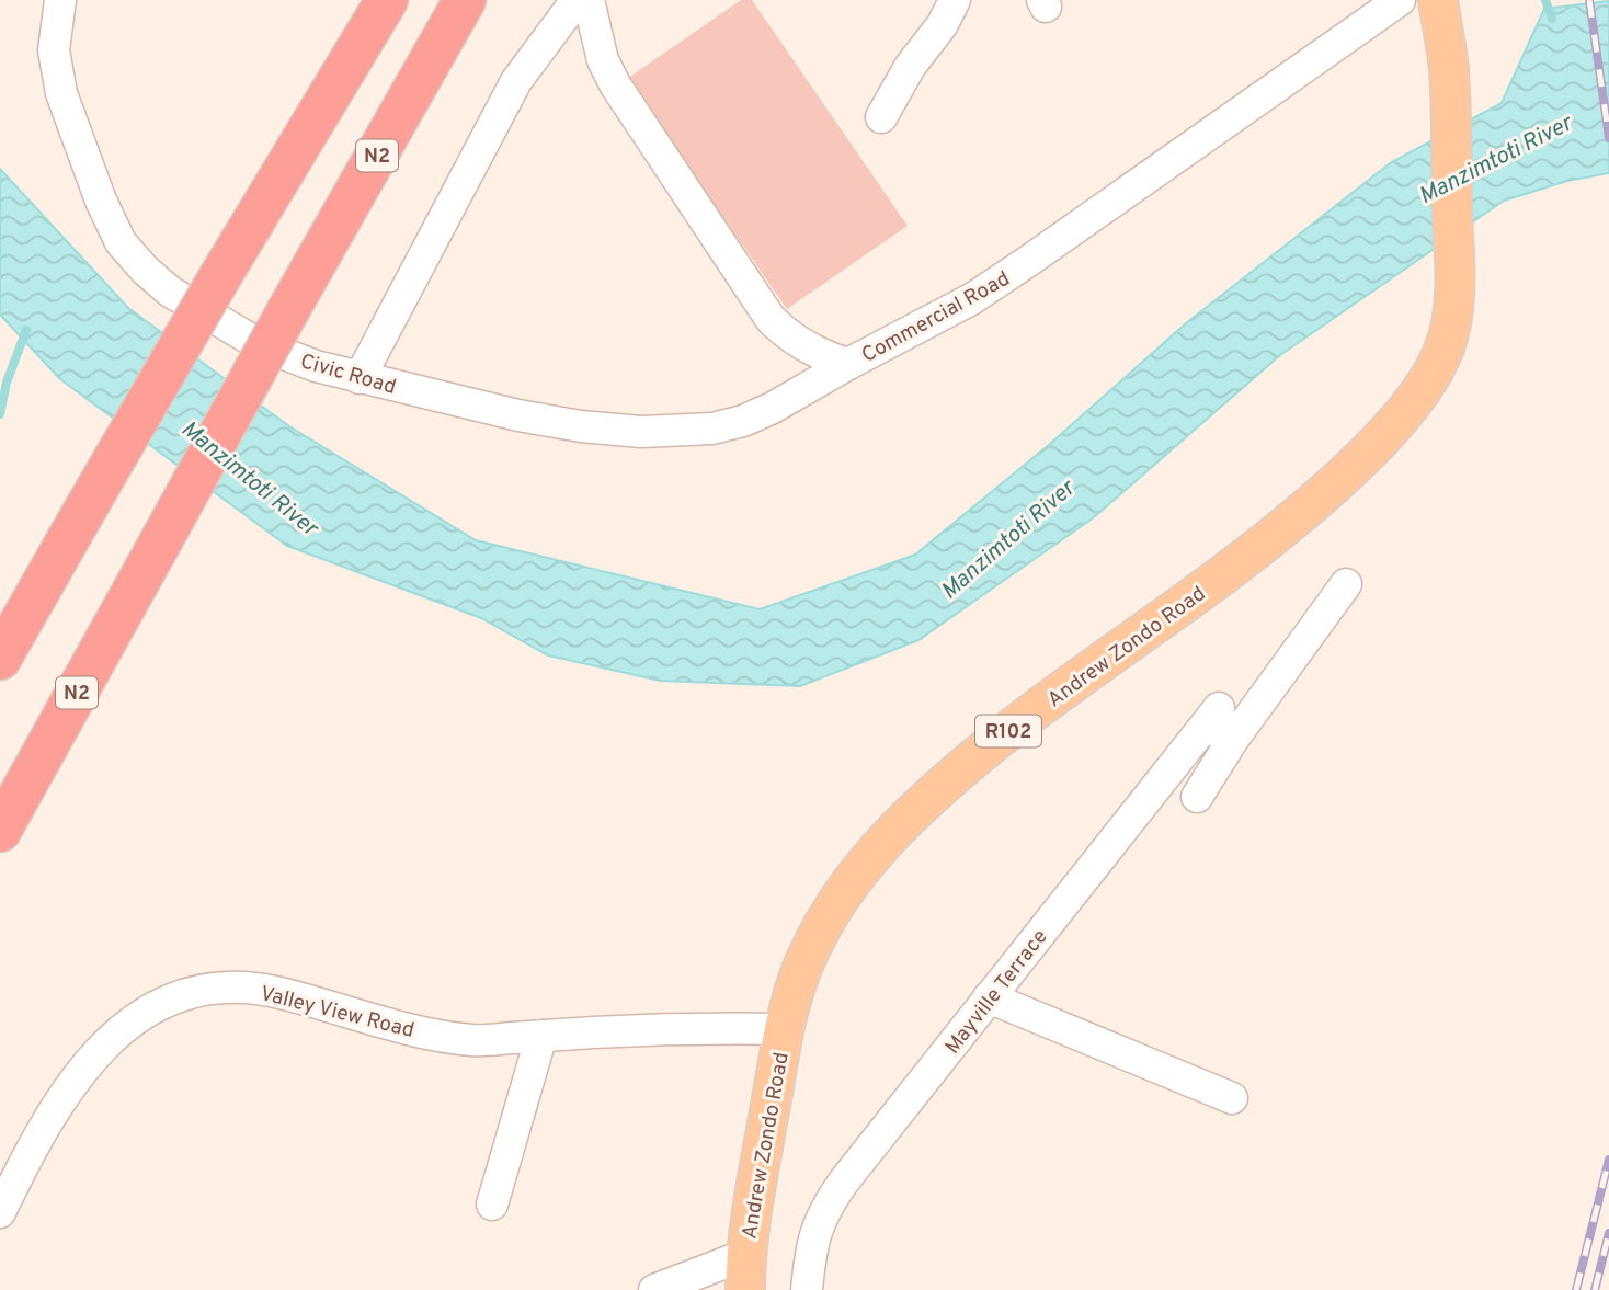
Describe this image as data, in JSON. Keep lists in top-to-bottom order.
{
  "streets": {
    "highway": ["N2"],
    "main road": ["Andrew Zondo Road", "R102"],
    "street": [
      "Commercial Road",
      "Civic Road",
      "Mayville Terrace",
      "Valley View Road"
    ]
  },
  "crossings": [
    ["Commercial Road", "Civic Road"],
    ["Andrew Zondo Road", "Valley View Road"]
  ],
  "water": ["Manzimtoti River"]
}
